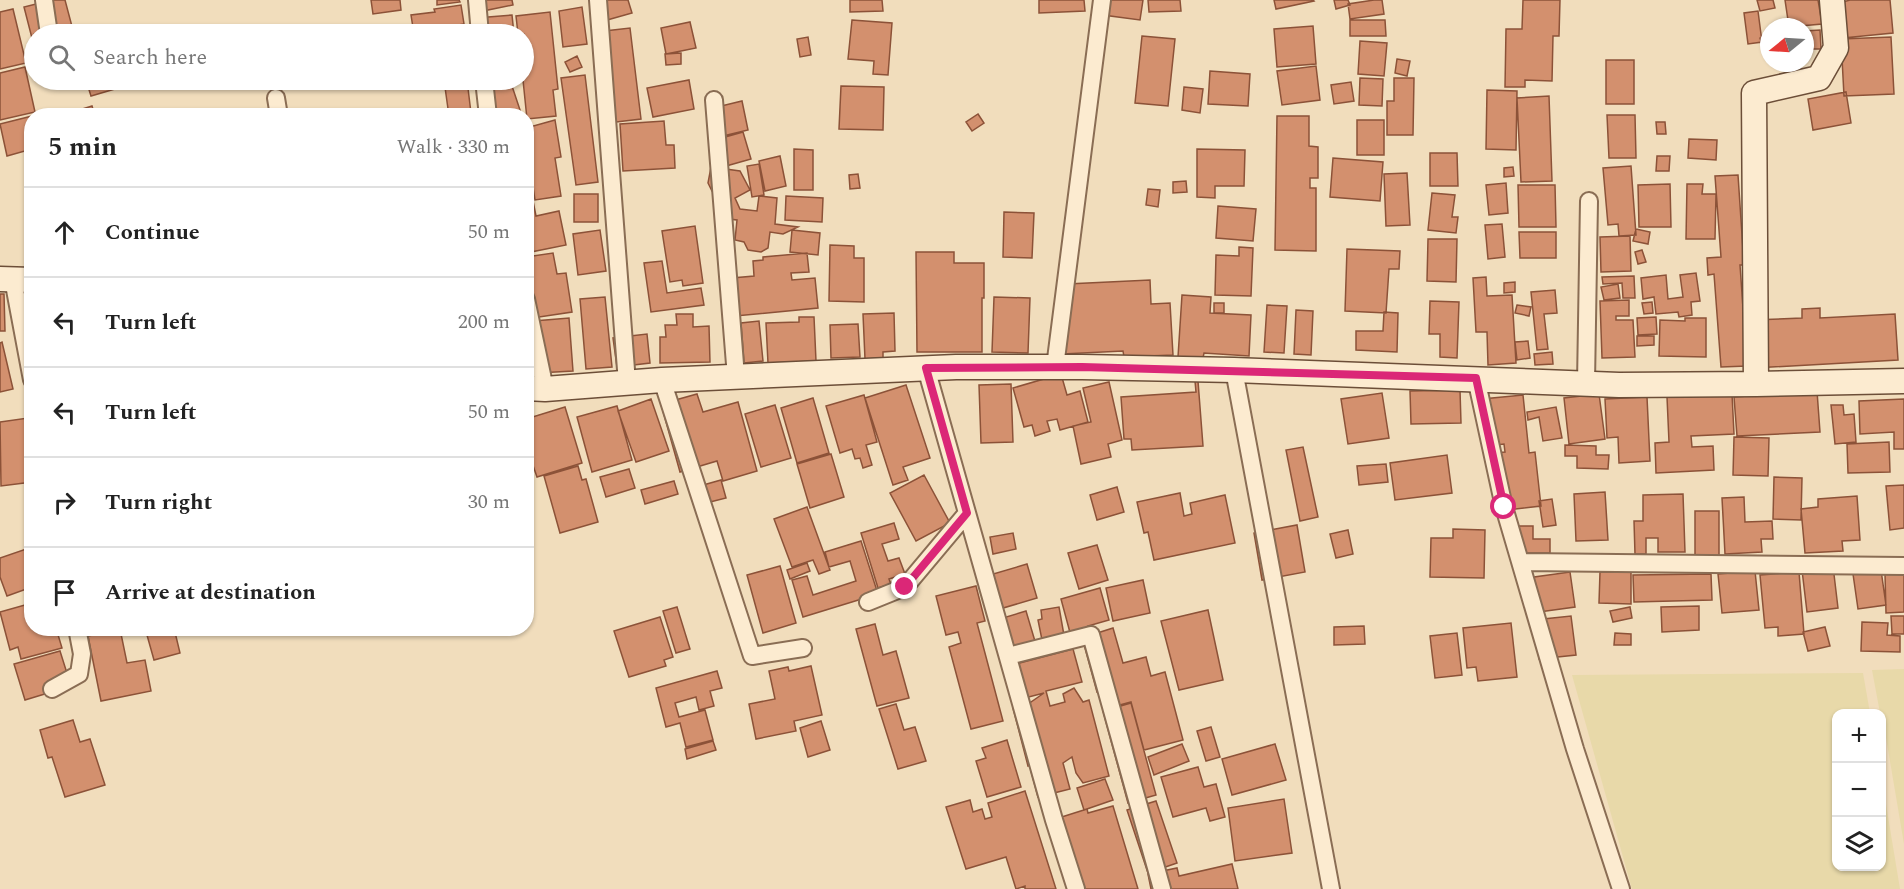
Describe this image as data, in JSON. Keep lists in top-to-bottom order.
{
  "north": "left",
  "page": {
    "search": "Search here",
    "heading": ["5 min", "Walk · 330 m"],
    "list": [
      ["Continue", "50 m"],
      ["Turn left", "200 m"],
      ["Turn left", "50 m"],
      ["Turn right", "30 m"],
      "Arrive at destination"
    ],
    "map_buttons": ["+", "−"]
  }
}
